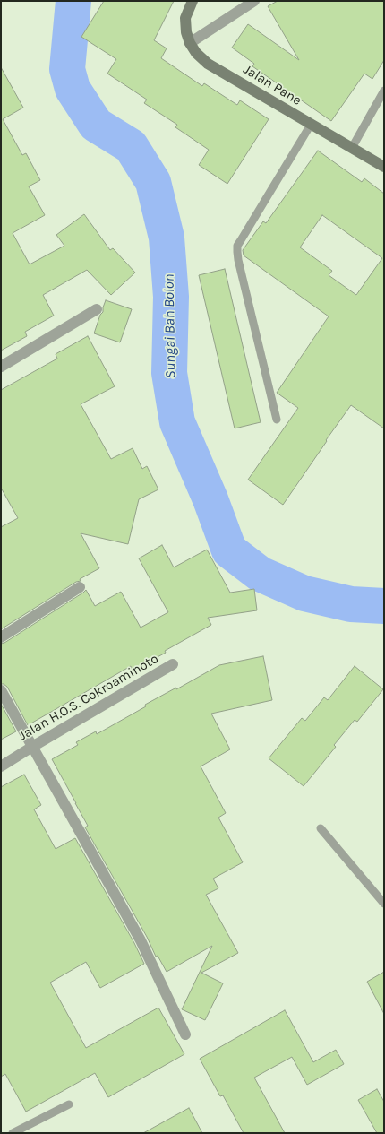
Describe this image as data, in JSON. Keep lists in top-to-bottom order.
{
  "streets": {
    "street": ["Jalan Pane", "Jalan H.O.S. Cokroaminoto"]
  },
  "water": ["Sungai Bah Bolon"]
}
